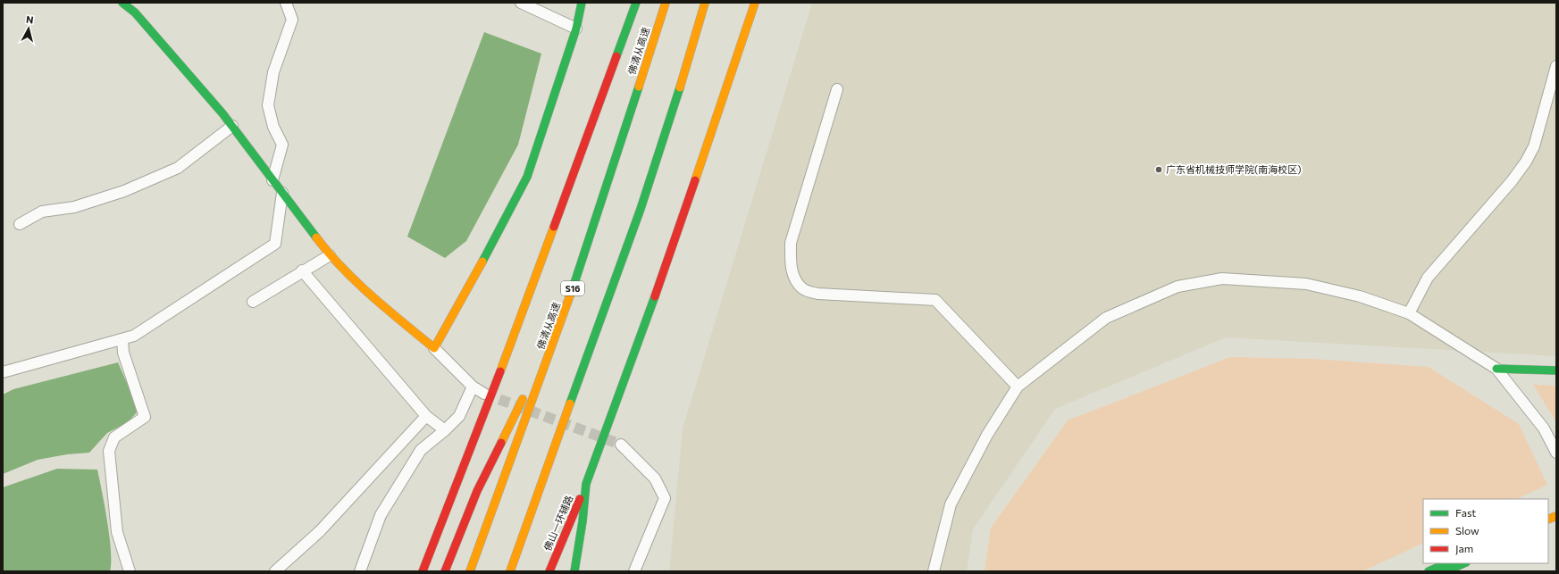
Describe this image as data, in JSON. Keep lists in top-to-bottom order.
{
  "streets": {
    "main road": ["佛清从高速", "S16", "佛山一环辅路"]
  },
  "places": ["广东省机械技师学院(南海校区)"],
  "legend": ["Fast", "Slow", "Jam"],
  "north": "top"
}
